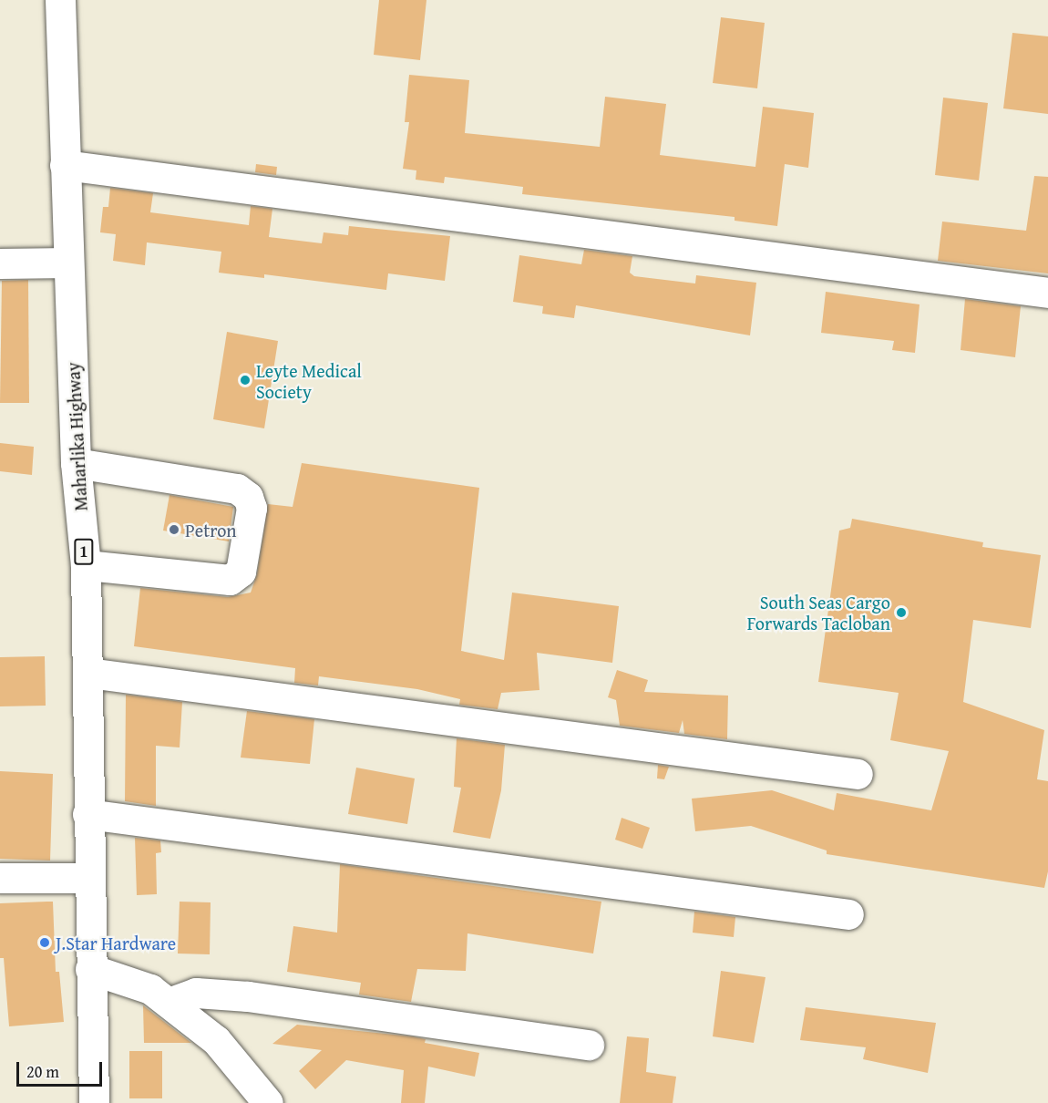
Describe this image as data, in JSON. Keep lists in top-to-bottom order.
{
  "streets": {
    "street": ["Maharlika Highway", "1"]
  },
  "places": [
    "Leyte Medical Society",
    "Petron",
    "South Seas Cargo Forwards Tacloban",
    "J.Star Hardware"
  ],
  "scale_bar": "20 m"
}
